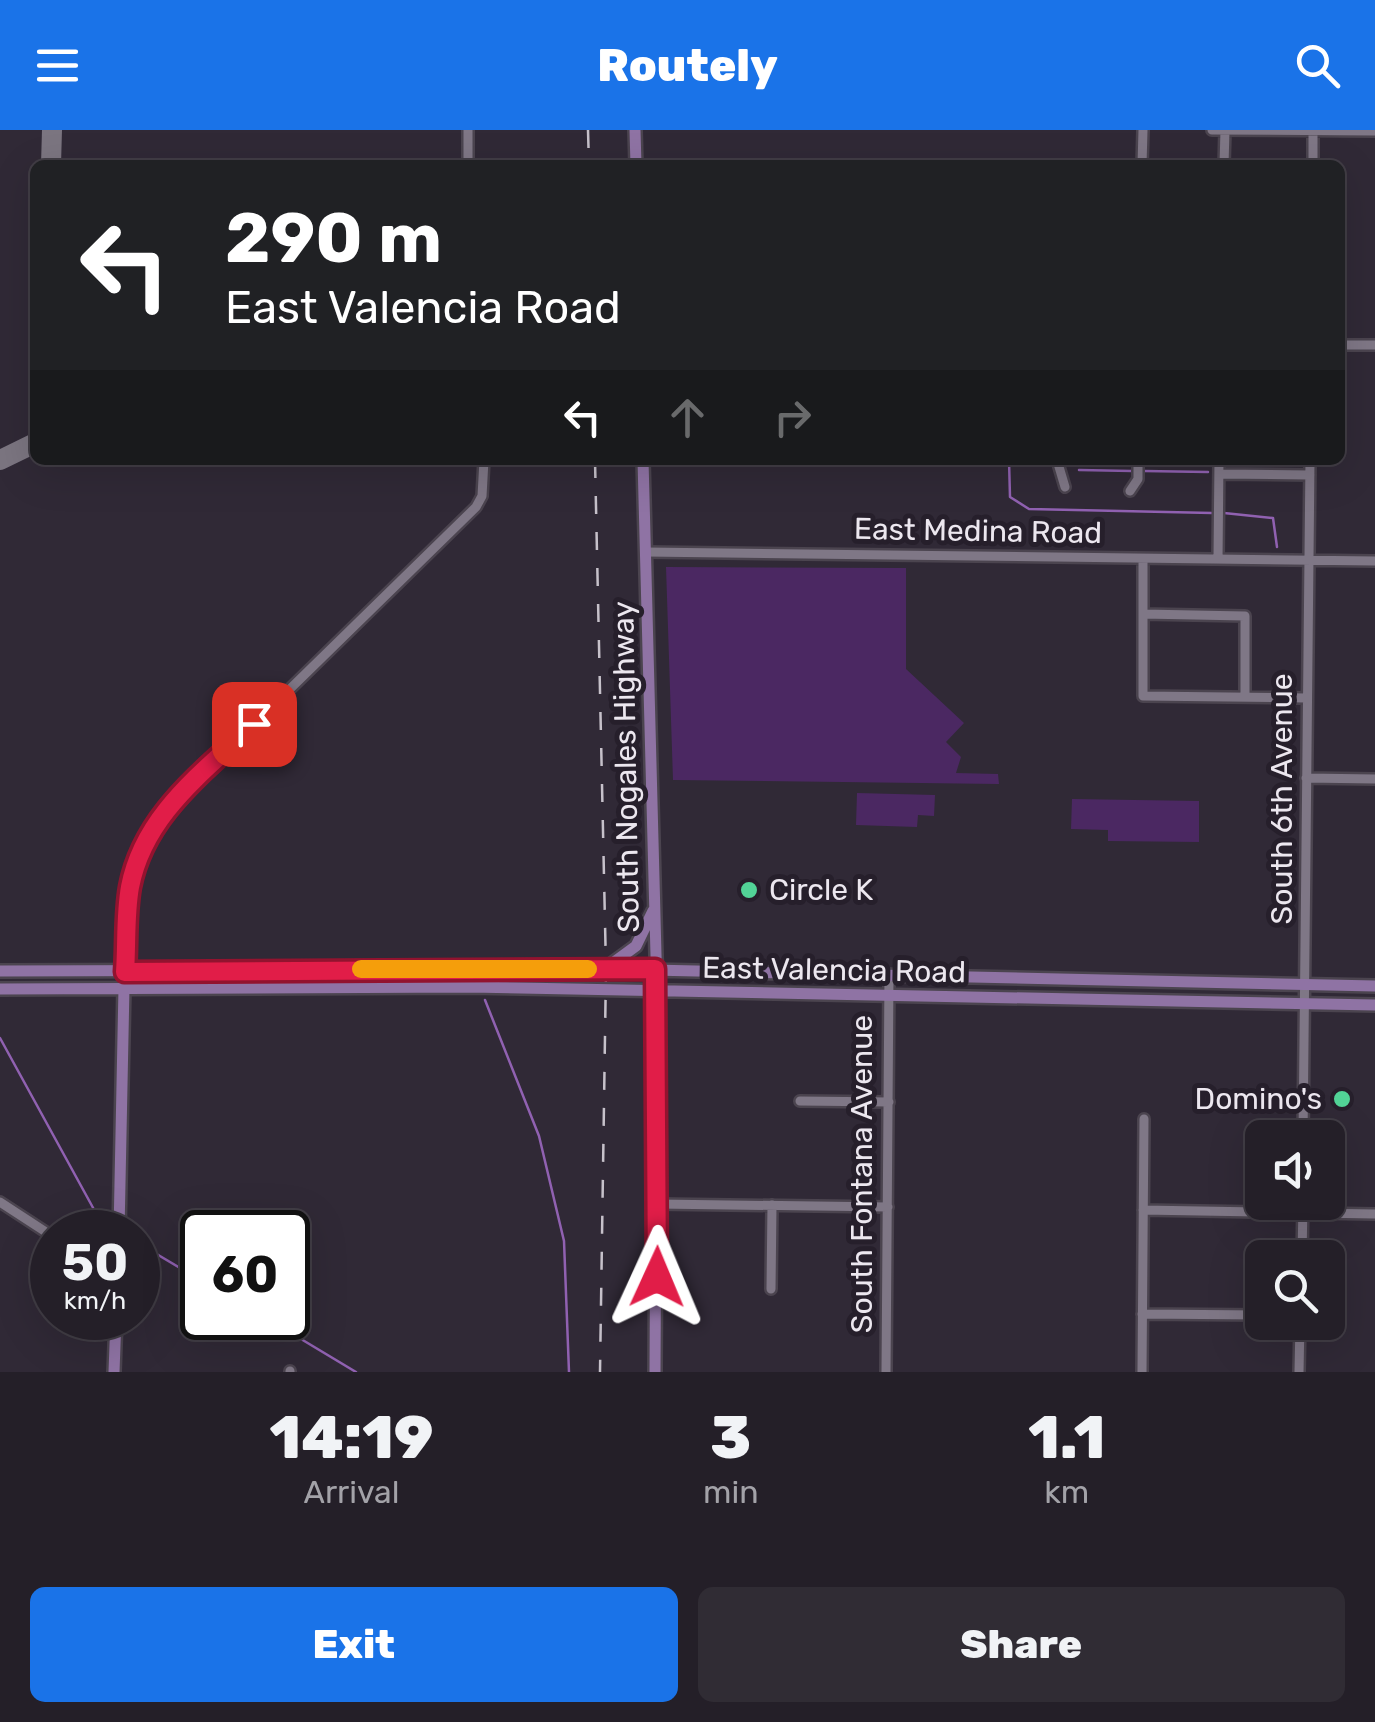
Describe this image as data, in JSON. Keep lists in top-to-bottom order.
{
  "streets": {
    "main road": ["South Nogales Highway", "East Valencia Road"],
    "street": ["East Medina Road", "South 6th Avenue", "South Fontana Avenue"]
  },
  "crossings": [
    ["East Medina Road", "South Nogales Highway"],
    ["East Medina Road", "South 6th Avenue"],
    ["South Nogales Highway", "East Valencia Road"],
    ["South 6th Avenue", "East Valencia Road"],
    ["East Valencia Road", "South Fontana Avenue"]
  ],
  "places": ["Circle K", "Domino's"],
  "page": {
    "header": "Routely",
    "turn": ["290 m", "East Valencia Road"],
    "speed": "50 km/h",
    "limit": "60",
    "eta": [
      "14:19",
      "Arrival",
      "3",
      "min",
      "1.1",
      "km"
    ],
    "buttons": ["Exit", "Share"]
  }
}
